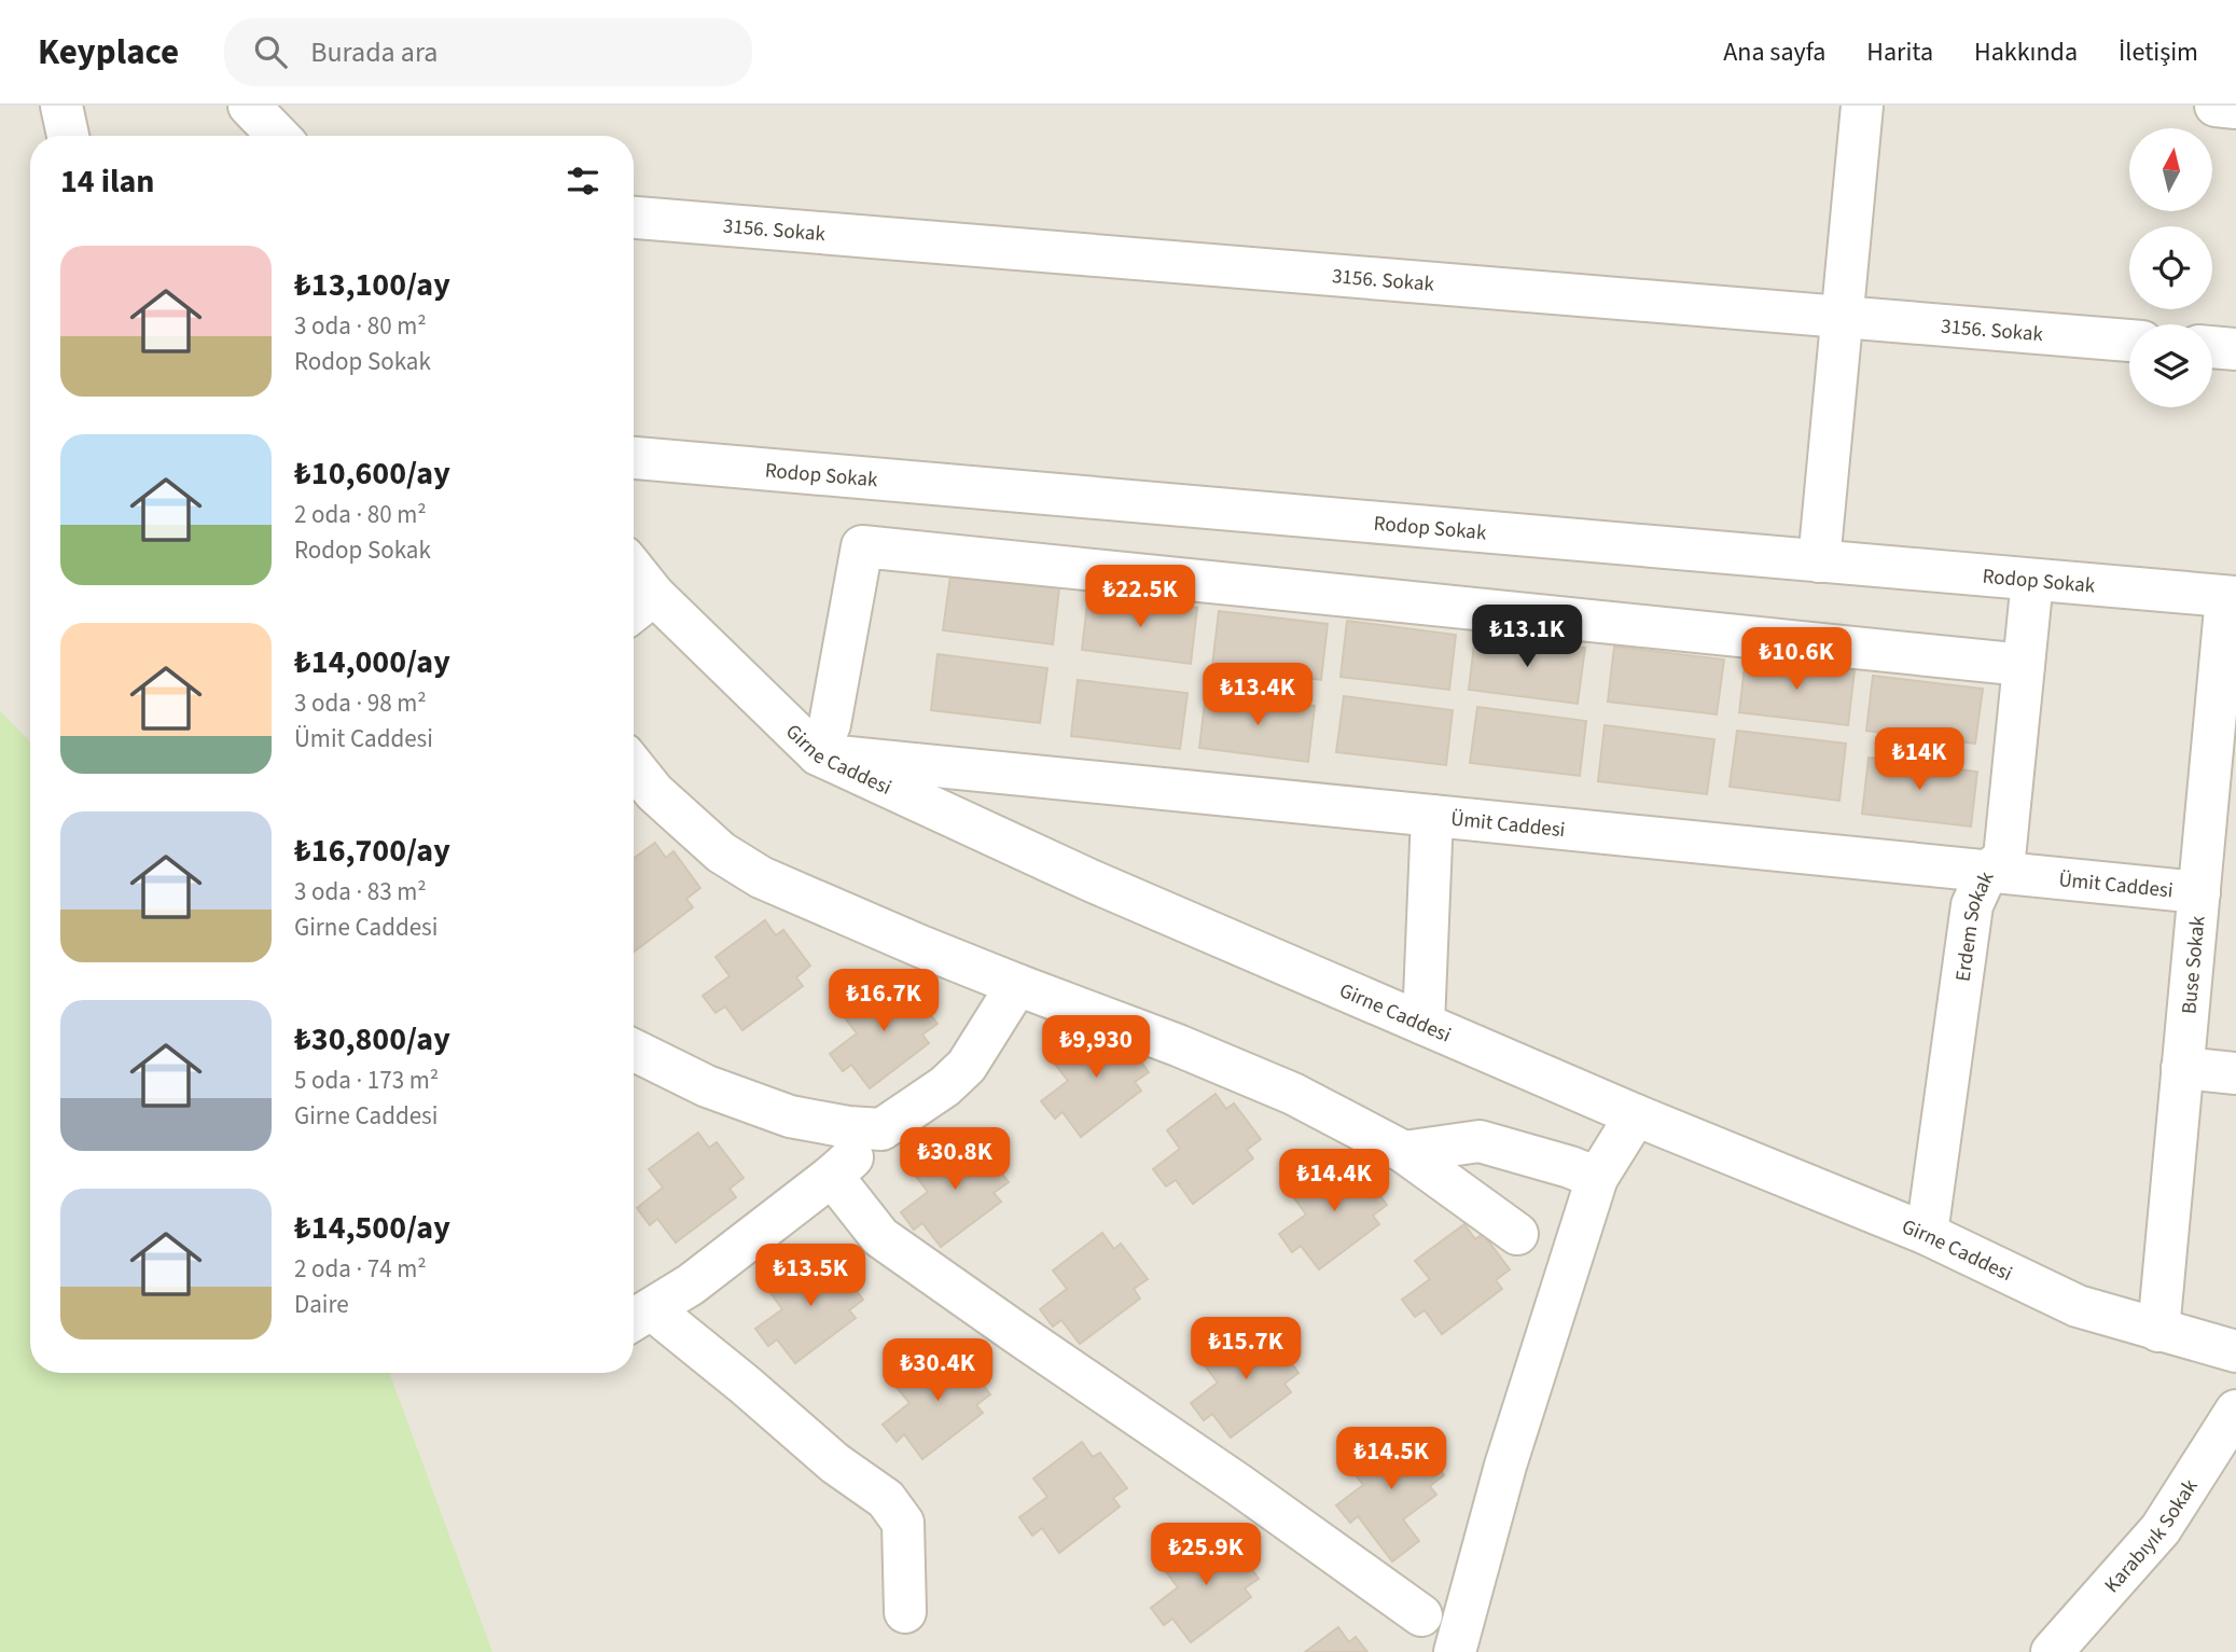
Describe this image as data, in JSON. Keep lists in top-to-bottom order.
{
  "streets": {
    "street": [
      "3156. Sokak",
      "Rodop Sokak",
      "Girne Caddesi",
      "Ümit Caddesi",
      "Erdem Sokak",
      "Buse Sokak",
      "Karabıyık Sokak"
    ]
  },
  "crossings": [
    ["Rodop Sokak", "Erdem Sokak"],
    ["Rodop Sokak", "Buse Sokak"],
    ["Girne Caddesi", "Ümit Caddesi"],
    ["Girne Caddesi", "Erdem Sokak"],
    ["Girne Caddesi", "Buse Sokak"],
    ["Ümit Caddesi", "Erdem Sokak"],
    ["Ümit Caddesi", "Buse Sokak"]
  ],
  "north": "top",
  "page": {
    "header": "Keyplace",
    "search": "Burada ara",
    "nav": [
      "Ana sayfa",
      "Harita",
      "Hakkında",
      "İletişim"
    ],
    "heading": "14 ilan",
    "list": [
      {
        "name": "₺13,100/ay",
        "note": "3 oda · 80 m² · Rodop Sokak"
      },
      {
        "name": "₺10,600/ay",
        "note": "2 oda · 80 m² · Rodop Sokak"
      },
      {
        "name": "₺14,000/ay",
        "note": "3 oda · 98 m² · Ümit Caddesi"
      },
      {
        "name": "₺16,700/ay",
        "note": "3 oda · 83 m² · Girne Caddesi"
      },
      {
        "name": "₺30,800/ay",
        "note": "5 oda · 173 m² · Girne Caddesi"
      },
      {
        "name": "₺14,500/ay",
        "note": "2 oda · 74 m² · Daire"
      }
    ],
    "price": [
      "₺22.5K",
      "₺13.1K",
      "₺10.6K",
      "₺13.4K",
      "₺14K",
      "₺16.7K",
      "₺9,930",
      "₺30.8K",
      "₺14.4K",
      "₺13.5K",
      "₺15.7K",
      "₺30.4K",
      "₺14.5K",
      "₺25.9K"
    ]
  }
}
